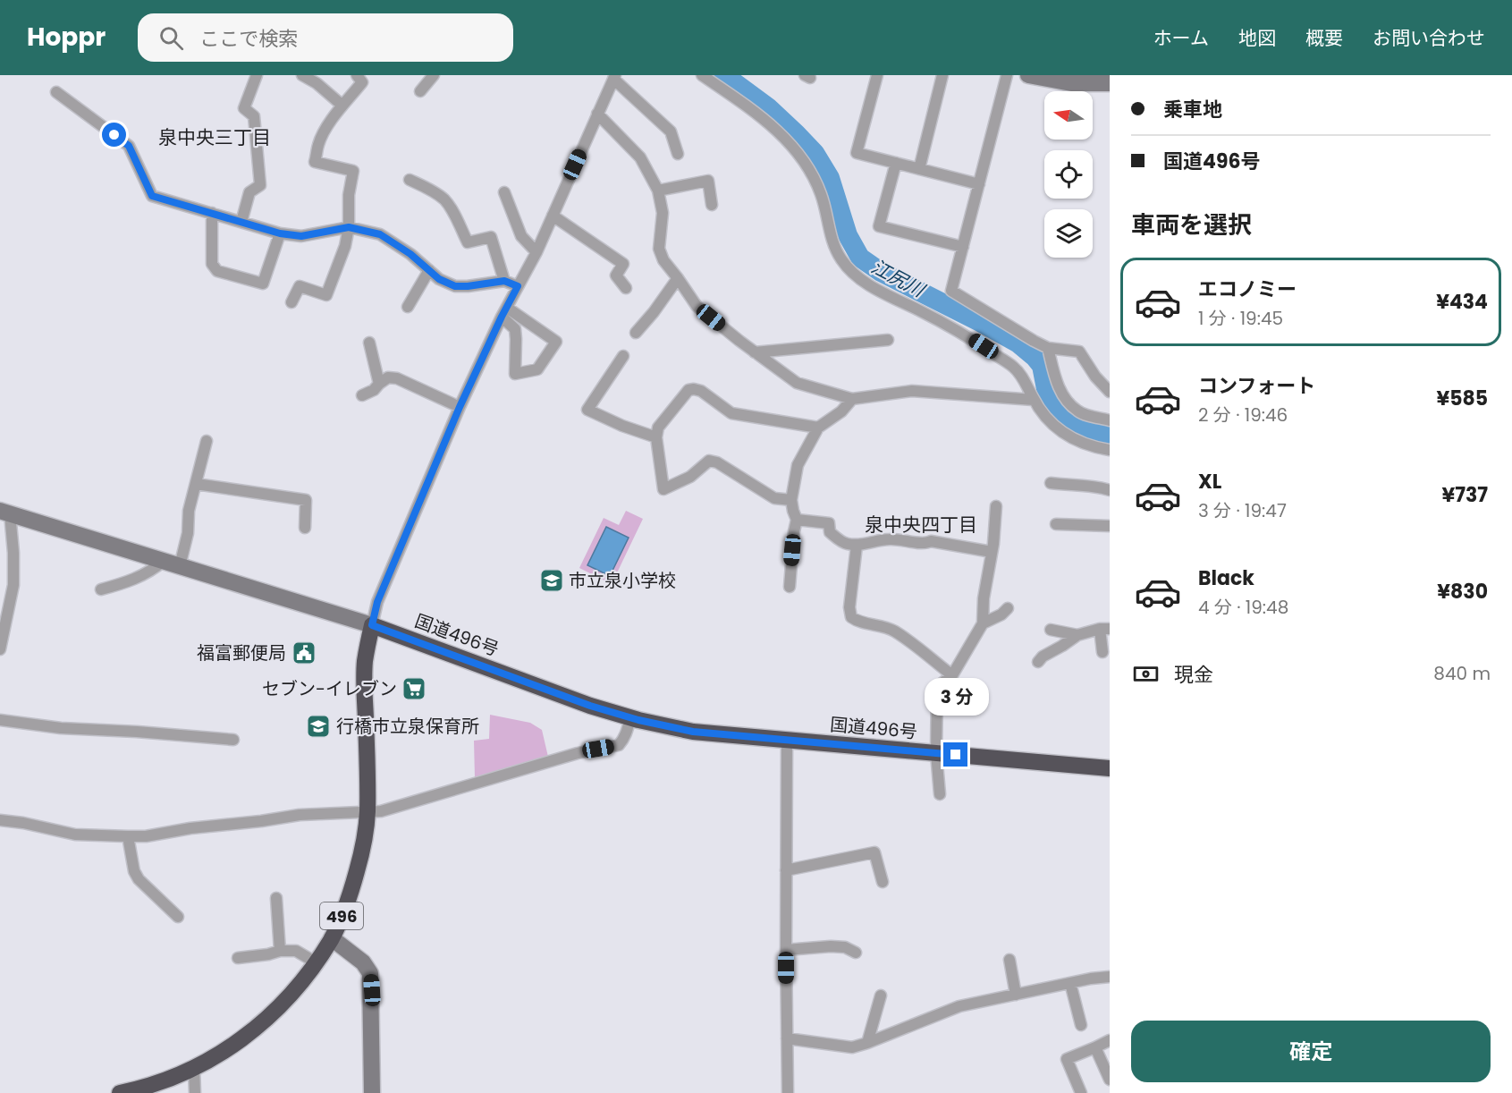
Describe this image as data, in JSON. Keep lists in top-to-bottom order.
{
  "streets": {
    "highway": ["国道496号", "496"]
  },
  "crossings": [
    ["国道496号", "496"]
  ],
  "districts": ["泉中央三丁目", "泉中央四丁目"],
  "water": ["江尻川"],
  "places": {
    "school or university": ["市立泉小学校", "行橋市立泉保育所"],
    "public building": ["福富郵便局"],
    "supermarket": ["セブン-イレブン"]
  },
  "north": "left",
  "page": {
    "header": "Hoppr",
    "search": "ここで検索",
    "nav": [
      "ホーム",
      "地図",
      "概要",
      "お問い合わせ"
    ],
    "banner": ["乗車地", "国道496号"],
    "heading": "車両を選択",
    "list": [
      {
        "name": "エコノミー",
        "note": "1 分 · 19:45",
        "value": "¥434"
      },
      {
        "name": "コンフォート",
        "note": "2 分 · 19:46",
        "value": "¥585"
      },
      {
        "name": "XL",
        "note": "3 分 · 19:47",
        "value": "¥737"
      },
      {
        "name": "Black",
        "note": "4 分 · 19:48",
        "value": "¥830"
      }
    ],
    "pay": ["現金", "840 m"],
    "bubble": "3 分",
    "buttons": "確定"
  }
}
